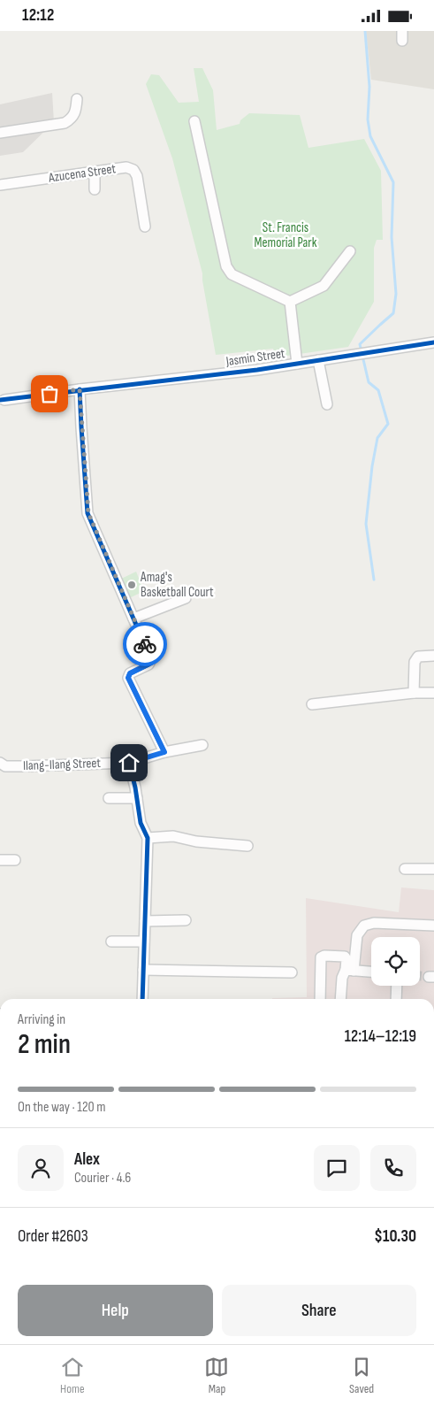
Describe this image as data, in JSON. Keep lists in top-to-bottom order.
{
  "streets": {
    "street": ["Azucena Street", "Jasmin Street", "Ilang-Ilang Street"]
  },
  "parks": ["St. Francis Memorial Park"],
  "places": ["Amag's Basketball Court"],
  "page": {
    "status": "12:12",
    "heading": ["2 min", "Arriving in", "12:14–12:19"],
    "panel": [
      "Alex",
      "Courier · 4.6",
      "Order #2603",
      "$10.30"
    ],
    "bar": "On the way · 120 m",
    "buttons": ["Help", "Share"],
    "tabs": ["Home", "Map", "Saved"]
  }
}
